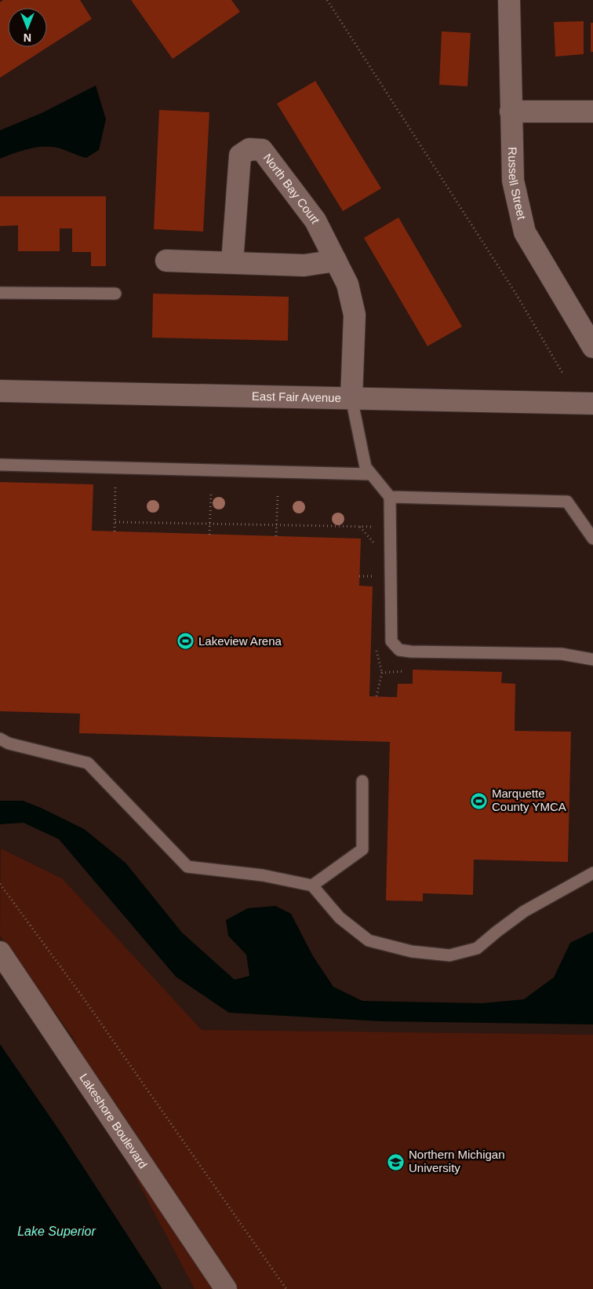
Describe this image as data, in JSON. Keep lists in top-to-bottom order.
{
  "streets": {
    "street": [
      "Russell Street",
      "North Bay Court",
      "East Fair Avenue",
      "Lakeshore Boulevard"
    ]
  },
  "crossings": [
    ["North Bay Court", "East Fair Avenue"]
  ],
  "water": ["Lake Superior"],
  "places": {
    "sports": ["Lakeview Arena", "Marquette County YMCA"],
    "school or university": ["Northern Michigan University"]
  },
  "north": "bottom"
}
